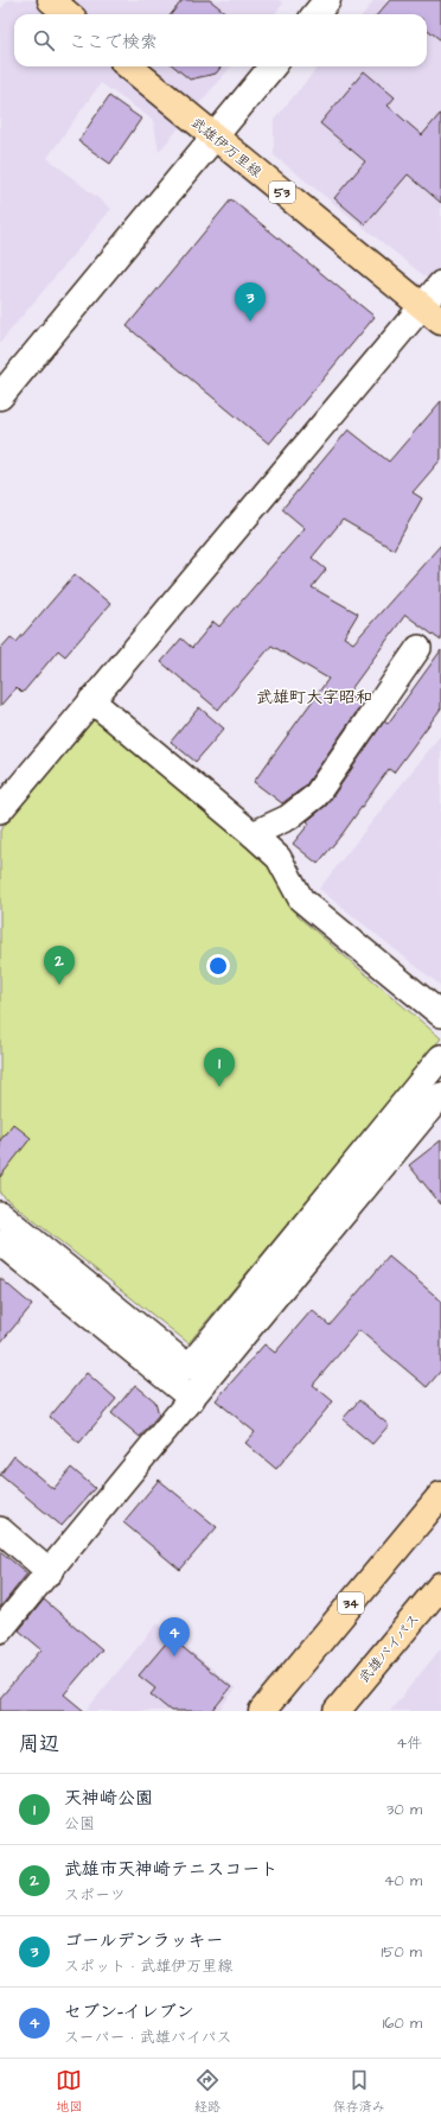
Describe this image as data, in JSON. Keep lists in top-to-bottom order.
{
  "streets": {
    "main road": [
      "武雄伊万里線",
      "53",
      "34",
      "武雄バイパス"
    ]
  },
  "districts": ["武雄町大字昭和"],
  "page": {
    "search": "ここで検索",
    "pins": [
      "3",
      "2",
      "1",
      "4"
    ],
    "heading": ["周辺", "4件"],
    "list": [
      {
        "mark": "1",
        "name": "天神崎公園",
        "note": "公園",
        "value": "30 m"
      },
      {
        "mark": "2",
        "name": "武雄市天神崎テニスコート",
        "note": "スポーツ",
        "value": "40 m"
      },
      {
        "mark": "3",
        "name": "ゴールデンラッキー",
        "note": "スポット · 武雄伊万里線",
        "value": "150 m"
      },
      {
        "mark": "4",
        "name": "セブン-イレブン",
        "note": "スーパー · 武雄バイパス",
        "value": "160 m"
      }
    ],
    "nav": ["地図", "経路", "保存済み"]
  }
}
